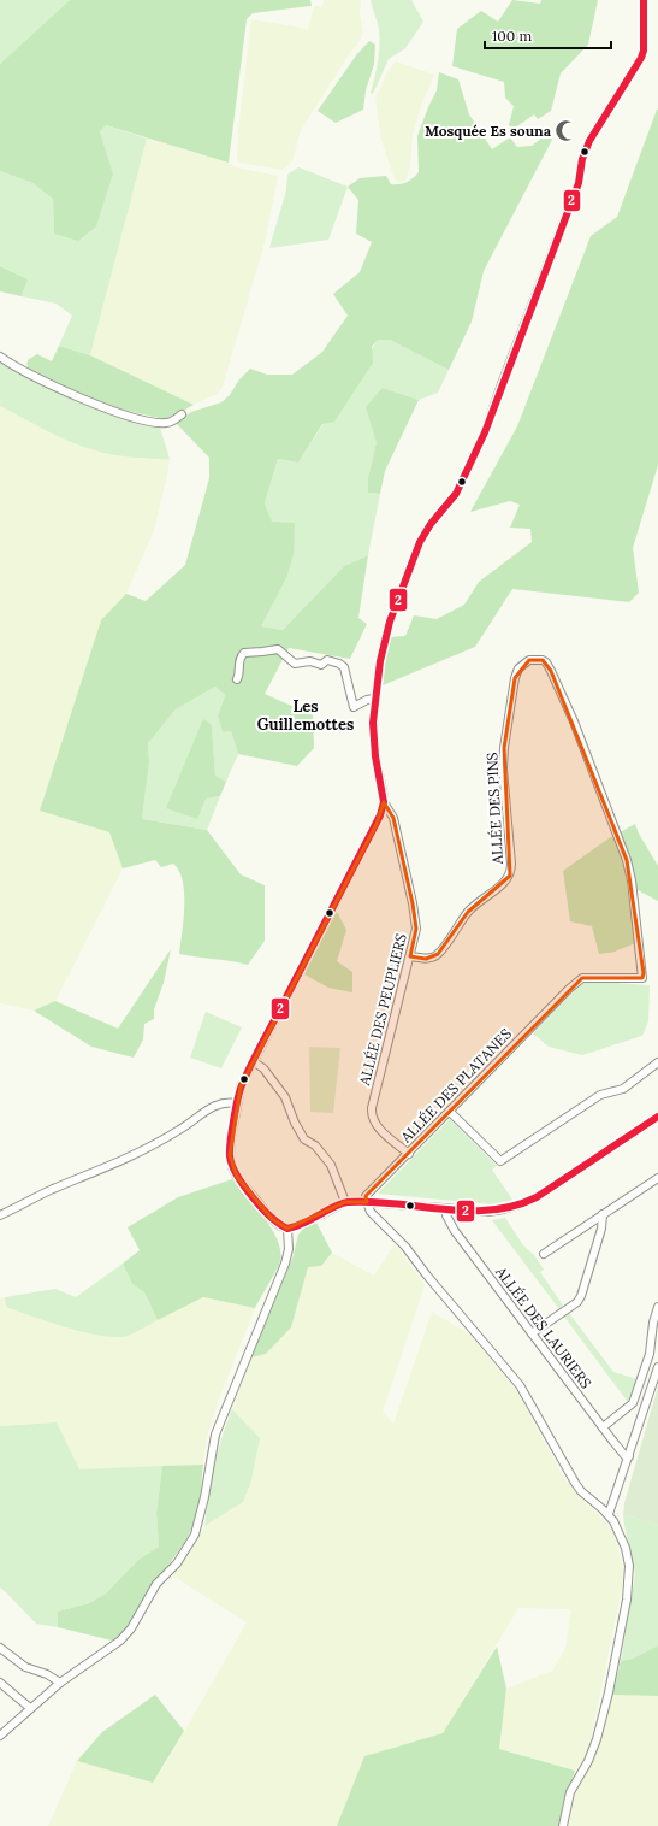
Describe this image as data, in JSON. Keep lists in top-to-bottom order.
{
  "streets": {
    "street": [
      "ALLÉE DES PINS",
      "ALLÉE DES PEUPLIERS",
      "ALLÉE DES PLATANES",
      "ALLÉE DES LAURIERS"
    ]
  },
  "crossings": [
    ["ALLÉE DES PINS", "ALLÉE DES PEUPLIERS"],
    ["ALLÉE DES PINS", "ALLÉE DES PLATANES"],
    ["ALLÉE DES PEUPLIERS", "ALLÉE DES PLATANES"]
  ],
  "districts": ["Les Guillemottes"],
  "places": {
    "mosque": ["Mosquée Es souna"]
  },
  "lines": ["transit line 2"],
  "scale_bar": "100 m"
}
